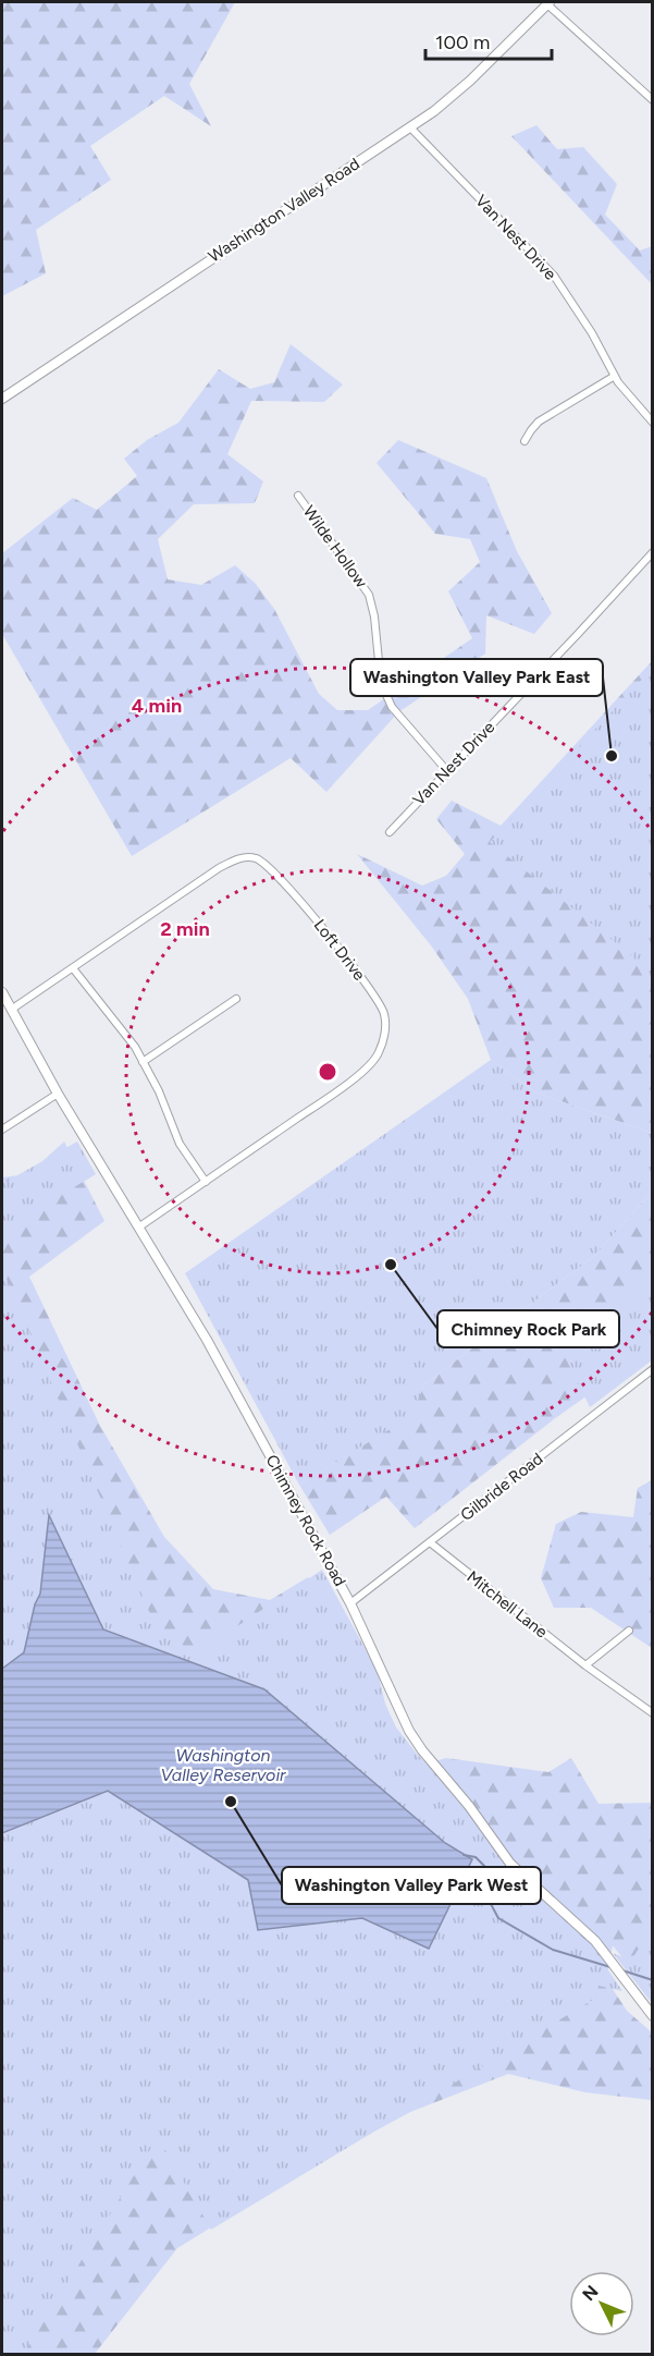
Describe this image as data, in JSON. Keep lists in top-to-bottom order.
{
  "streets": {
    "street": [
      "Washington Valley Road",
      "Van Nest Drive",
      "Wilde Hollow",
      "Loft Drive",
      "Gilbride Road",
      "Chimney Rock Road",
      "Mitchell Lane"
    ]
  },
  "crossings": [
    ["Washington Valley Road", "Van Nest Drive"],
    ["Van Nest Drive", "Wilde Hollow"],
    ["Loft Drive", "Chimney Rock Road"],
    ["Gilbride Road", "Chimney Rock Road"],
    ["Gilbride Road", "Mitchell Lane"]
  ],
  "water": ["Washington Valley Reservoir"],
  "places": ["Washington Valley Park East", "Chimney Rock Park", "Washington Valley Park West"],
  "scale_bar": "100 m",
  "north": "top left",
  "rings": ["4 min", "2 min"]
}
